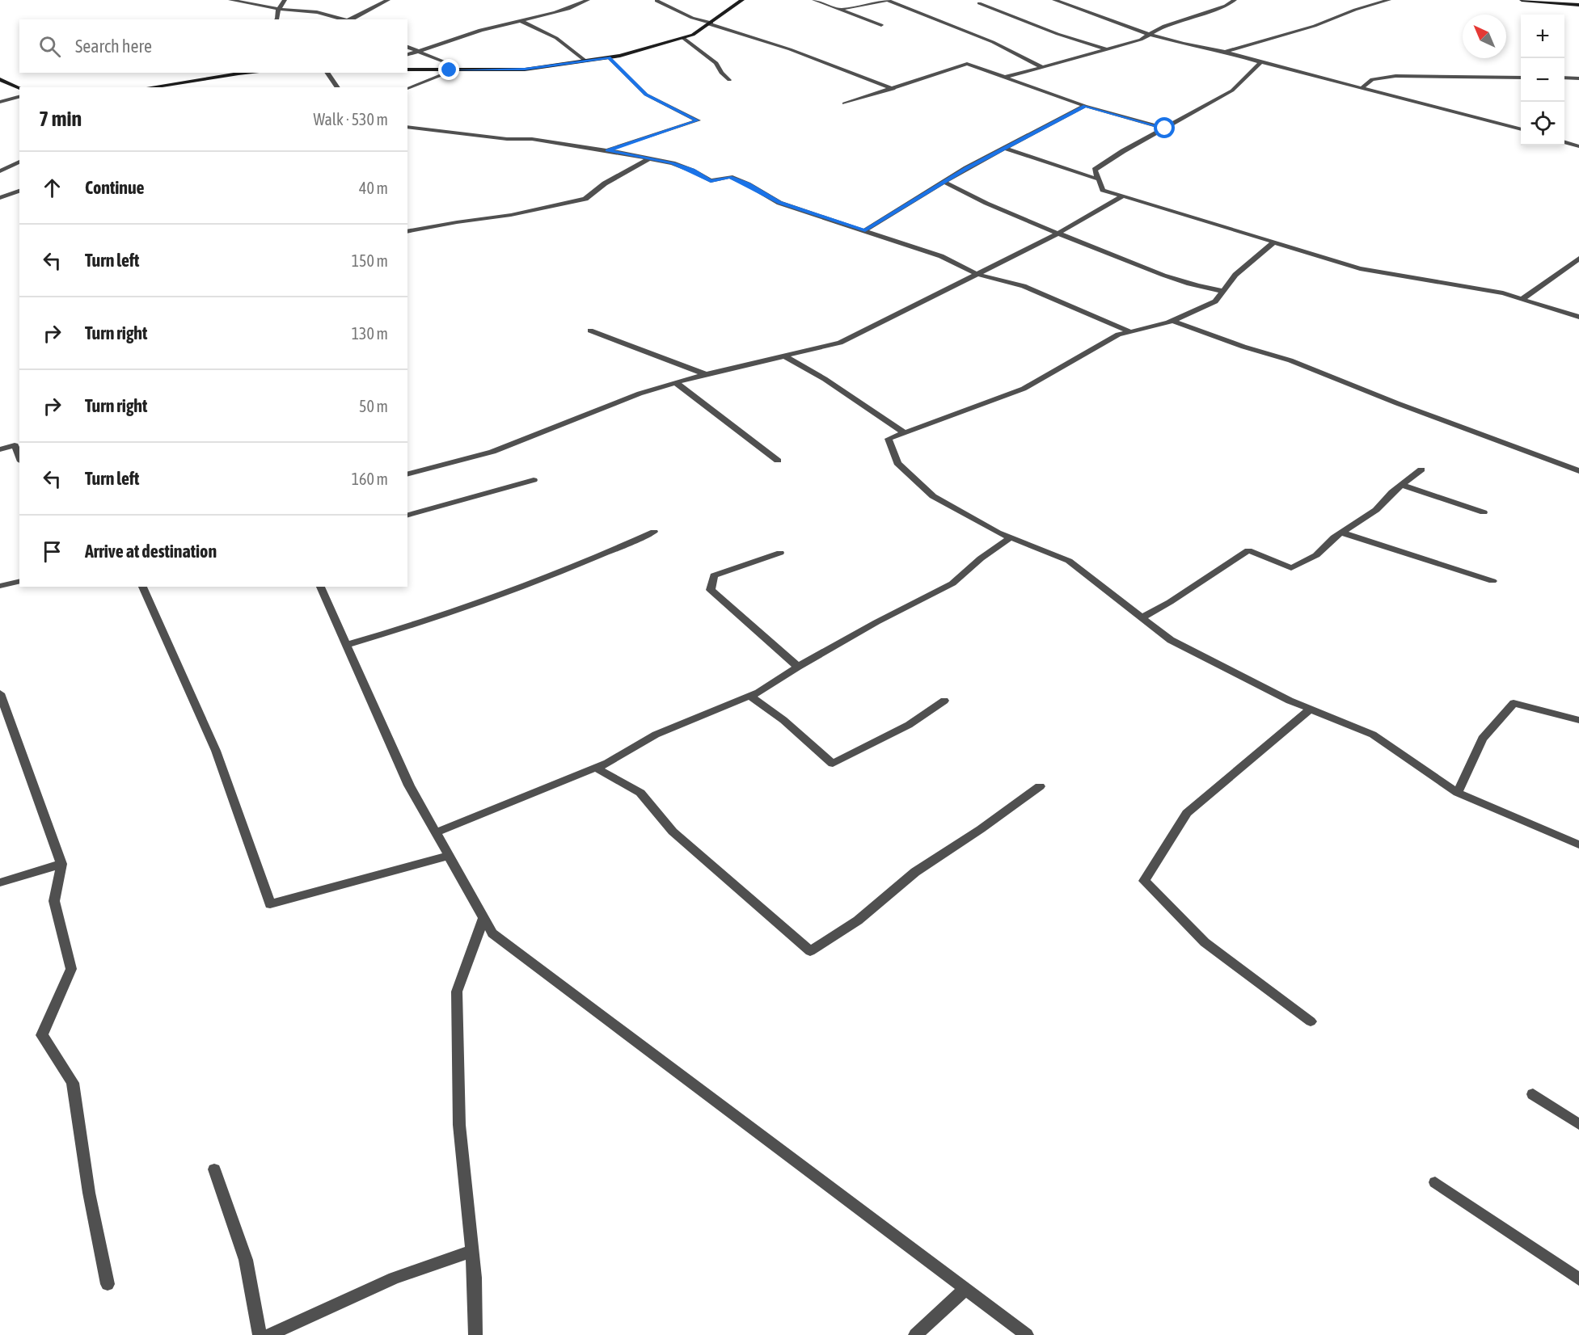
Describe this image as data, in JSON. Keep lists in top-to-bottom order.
{
  "north": "top left",
  "page": {
    "map_buttons": ["+", "−"],
    "search": "Search here",
    "heading": ["7 min", "Walk · 530 m"],
    "list": [
      ["Continue", "40 m"],
      ["Turn left", "150 m"],
      ["Turn right", "130 m"],
      ["Turn right", "50 m"],
      ["Turn left", "160 m"],
      "Arrive at destination"
    ]
  }
}
